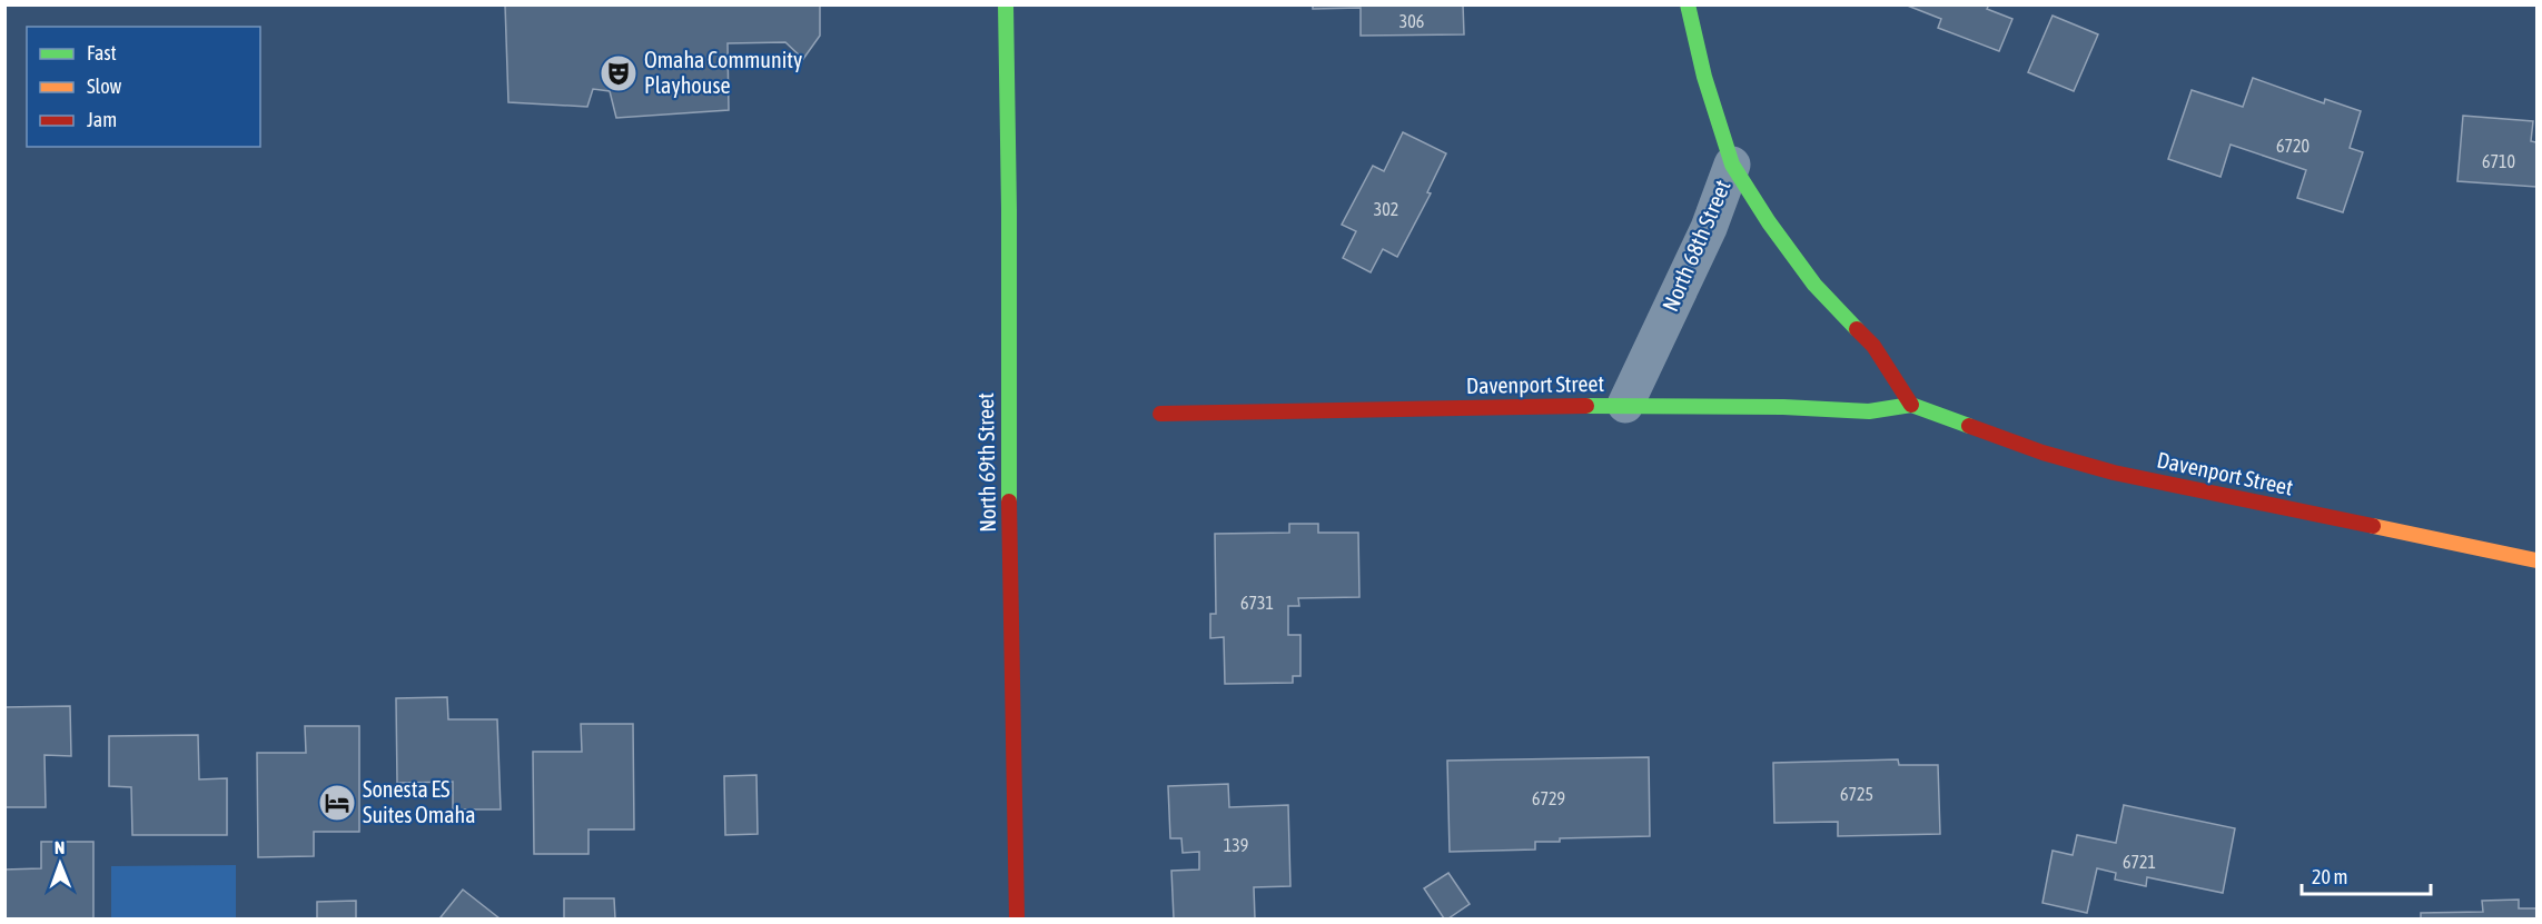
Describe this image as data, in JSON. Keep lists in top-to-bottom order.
{
  "streets": {
    "street": ["North 68th Street", "Davenport Street", "North 69th Street"]
  },
  "crossings": [
    ["North 68th Street", "Davenport Street"]
  ],
  "places": {
    "theatre": ["Omaha Community Playhouse"],
    "hotel": ["Sonesta ES Suites Omaha"]
  },
  "house_numbers": [
    "306",
    "6720",
    "6710",
    "302",
    "6731",
    "6725",
    "6729",
    "139",
    "6721"
  ],
  "legend": ["Fast", "Slow", "Jam"],
  "scale_bar": "20 m",
  "north": "top"
}
